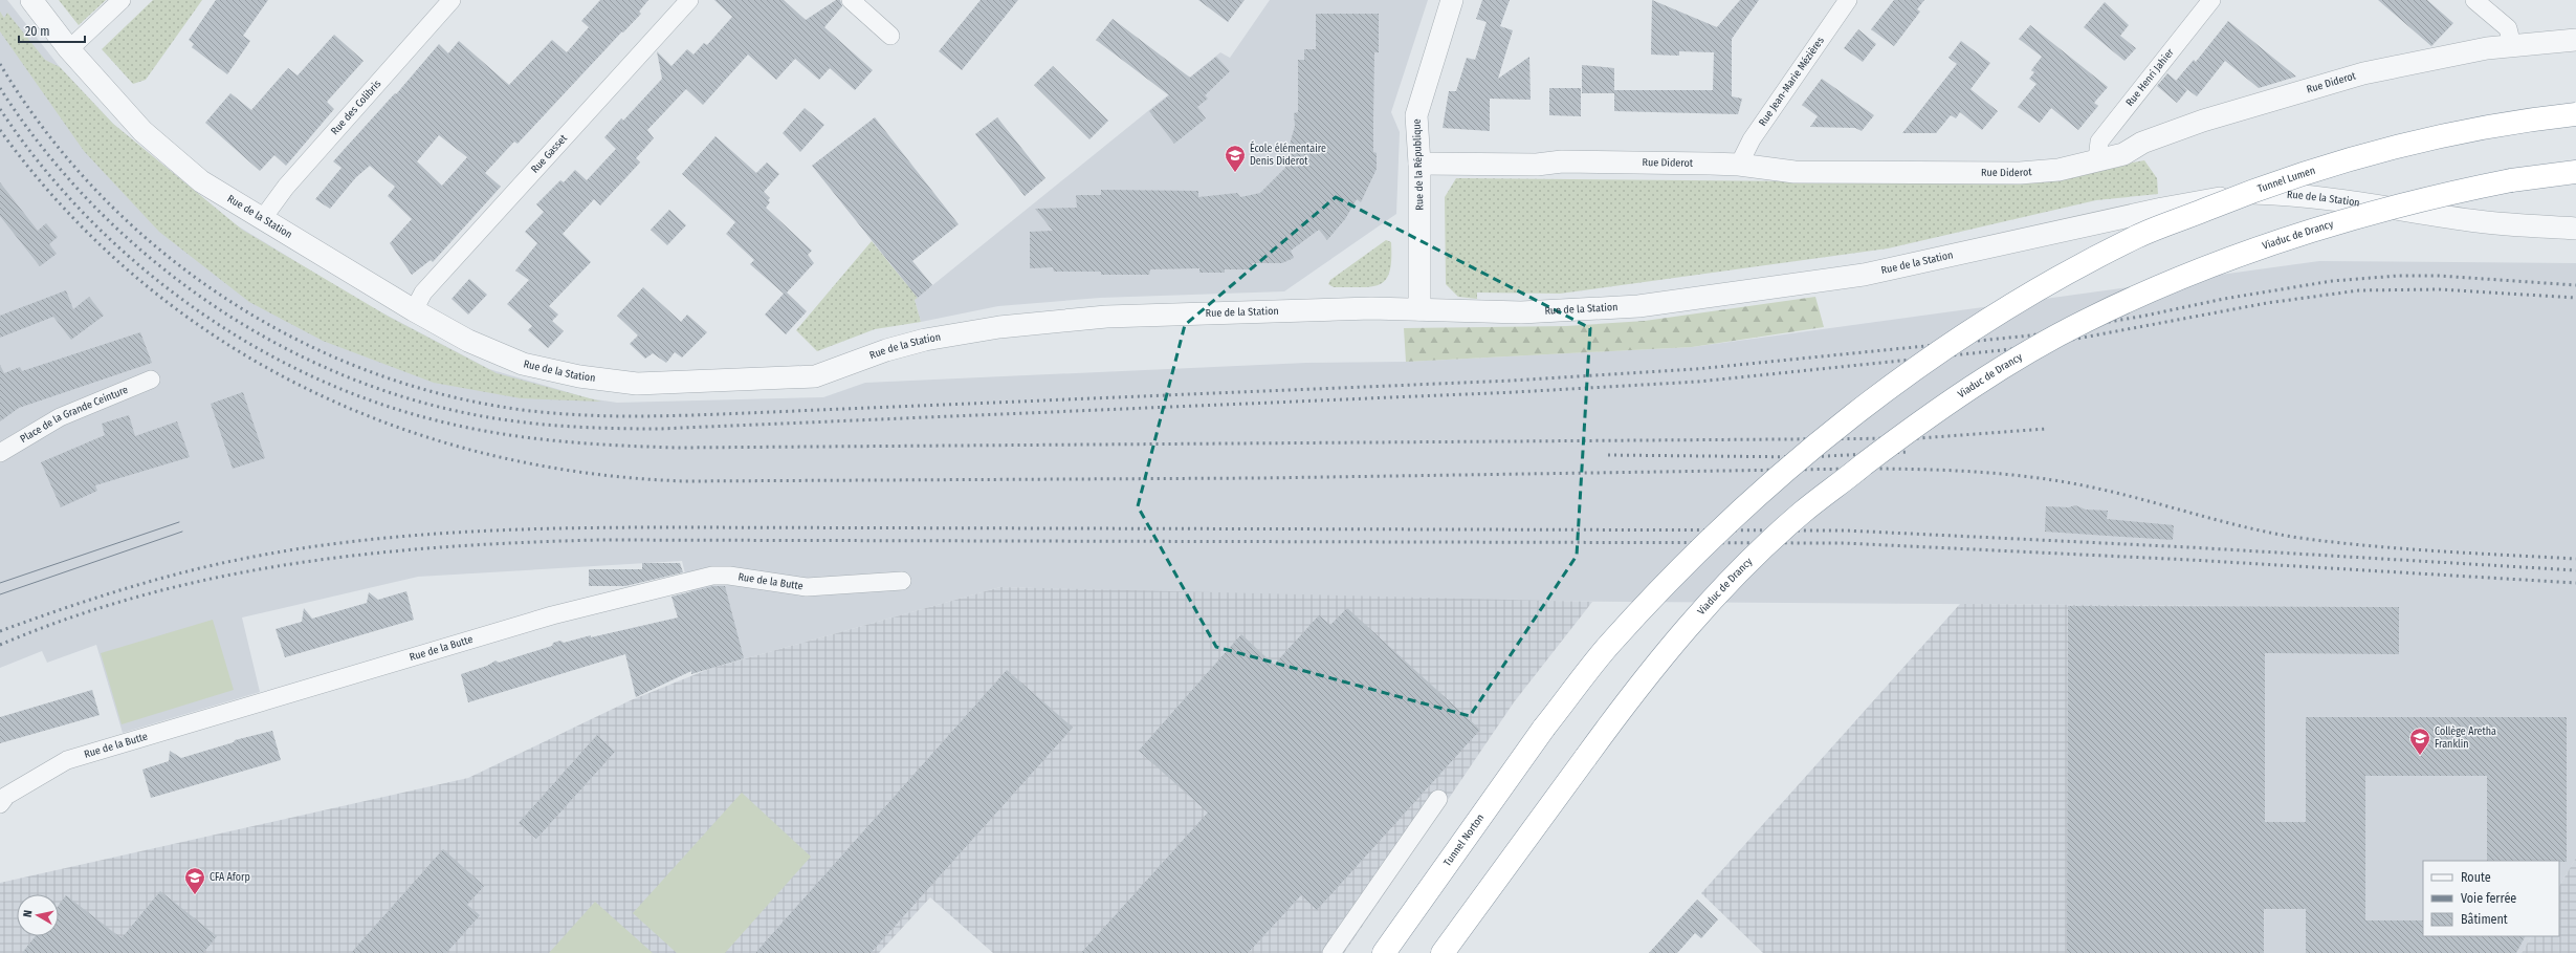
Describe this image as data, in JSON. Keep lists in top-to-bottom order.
{
  "streets": {
    "highway": ["Tunnel Lumen", "Viaduc de Drancy", "Tunnel Norton"],
    "street": [
      "Rue Henri Jahier",
      "Rue Jean-Marie Mézières",
      "Rue Diderot",
      "Rue des Colibris",
      "Rue Gasset",
      "Rue de la République",
      "Rue de la Station",
      "Place de la Grande Ceinture",
      "Rue de la Butte"
    ]
  },
  "crossings": [
    ["Rue Henri Jahier", "Rue Diderot"],
    ["Rue Jean-Marie Mézières", "Rue Diderot"],
    ["Rue Diderot", "Rue de la République"],
    ["Rue des Colibris", "Rue de la Station"],
    ["Rue Gasset", "Rue de la Station"],
    ["Rue de la République", "Rue de la Station"],
    ["Tunnel Lumen", "Tunnel Norton"]
  ],
  "places": {
    "school or university": ["École élémentaire Denis Diderot", "Collège Aretha Franklin", "CFA Aforp"]
  },
  "legend": ["Route", "Voie ferrée", "Bâtiment"],
  "scale_bar": "20 m",
  "north": "left"
}
